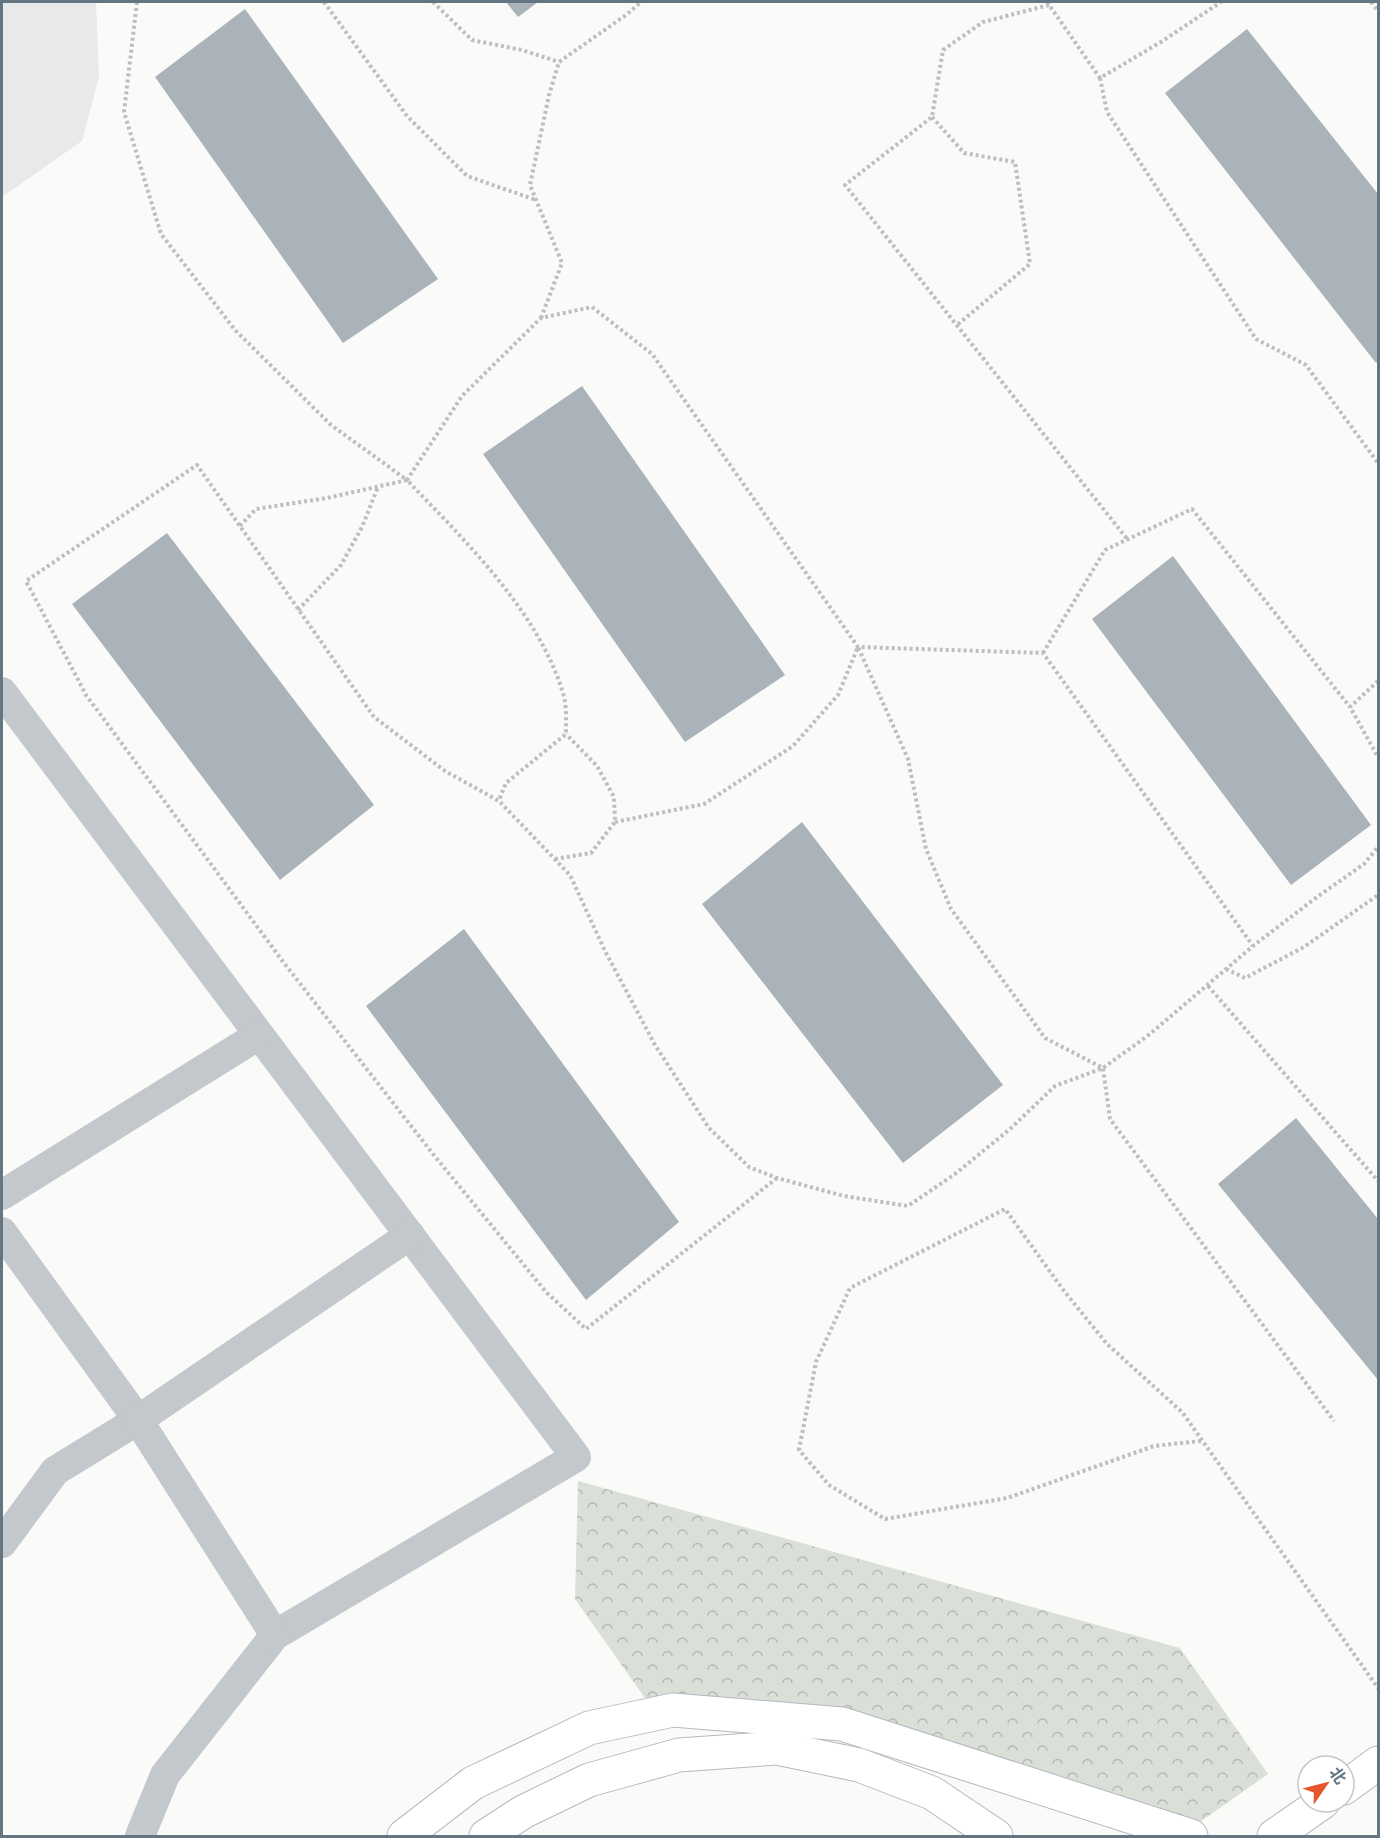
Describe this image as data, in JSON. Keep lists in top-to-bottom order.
{
  "north": "top right"
}
